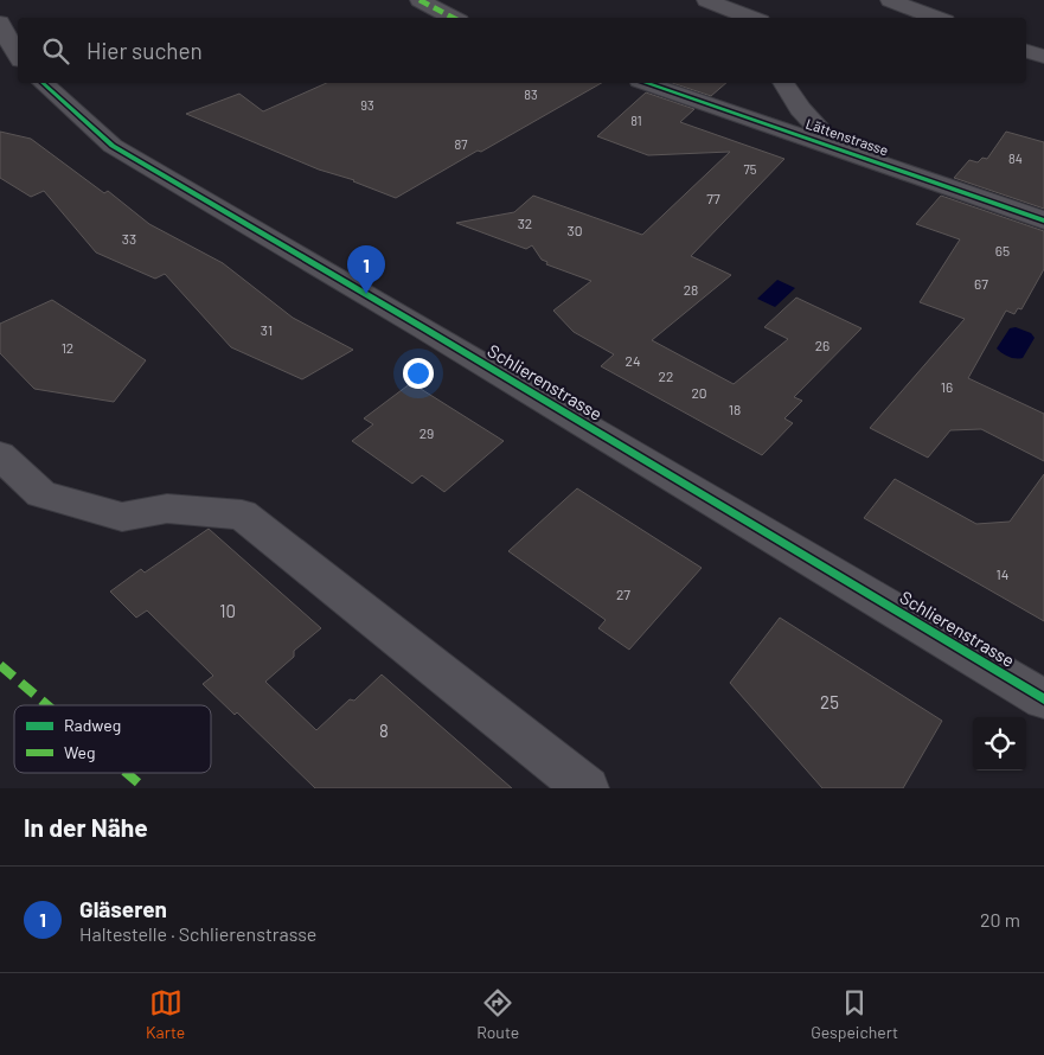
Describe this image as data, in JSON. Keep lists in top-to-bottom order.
{
  "streets": {
    "street": ["Lättenstrasse", "Schlierenstrasse"]
  },
  "house_numbers": [
    "83",
    "93",
    "81",
    "87",
    "84",
    "75",
    "77",
    "32",
    "30",
    "33",
    "65",
    "67",
    "28",
    "31",
    "26",
    "12",
    "24",
    "22",
    "16",
    "20",
    "18",
    "29",
    "14",
    "27",
    "10",
    "25",
    "8"
  ],
  "legend": ["Radweg", "Weg"],
  "page": {
    "search": "Hier suchen",
    "pins": "1",
    "heading": "In der Nähe",
    "list": [
      {
        "mark": "1",
        "name": "Gläseren",
        "note": "Haltestelle · Schlierenstrasse",
        "value": "20 m"
      }
    ],
    "nav": ["Karte", "Route", "Gespeichert"]
  }
}
